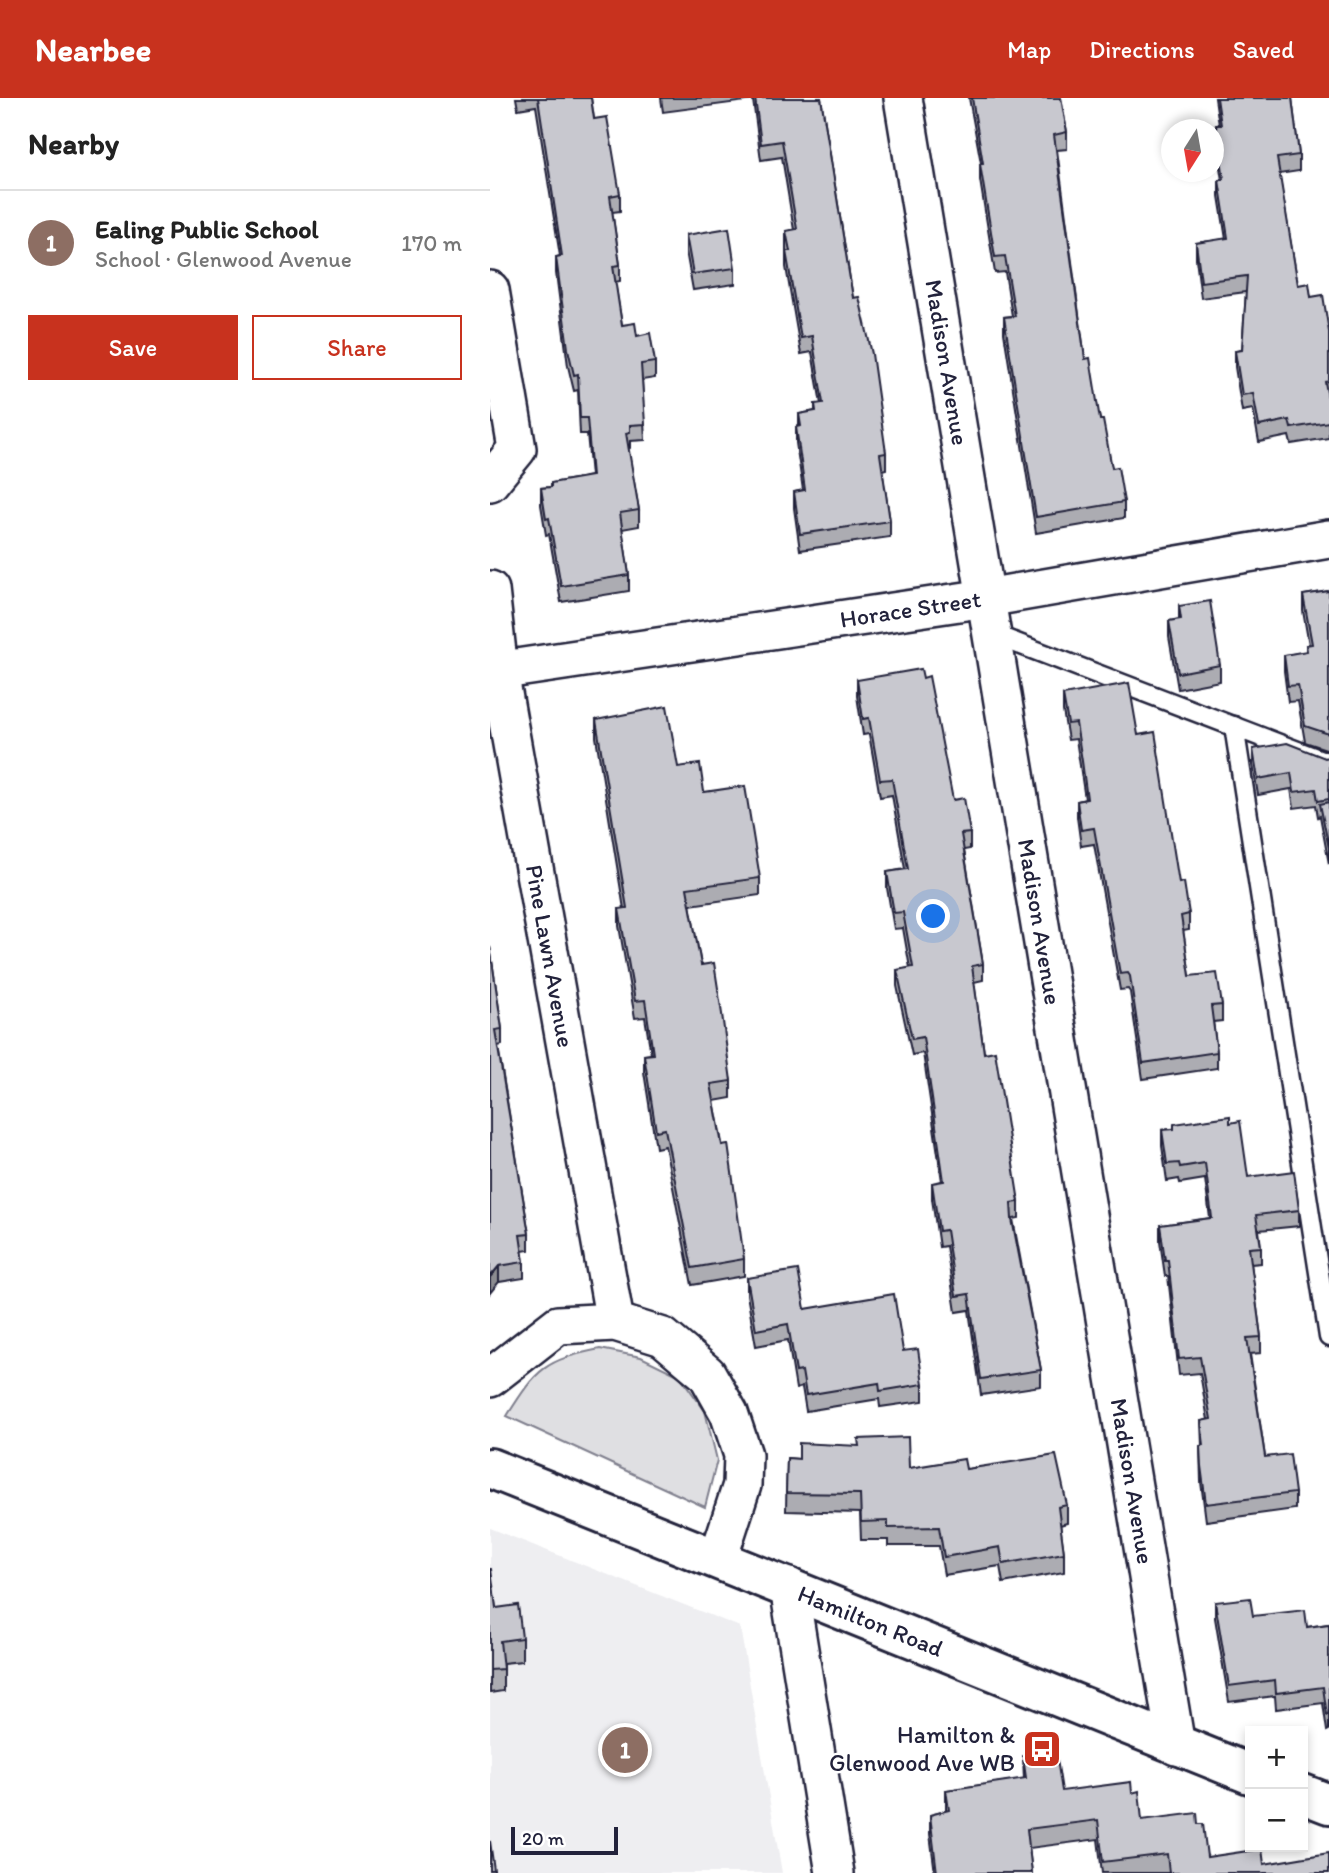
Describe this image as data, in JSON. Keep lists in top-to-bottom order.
{
  "streets": {
    "main road": ["Hamilton Road"],
    "street": ["Madison Avenue", "Horace Street", "Pine Lawn Avenue"]
  },
  "crossings": [
    ["Madison Avenue", "Horace Street"],
    ["Madison Avenue", "Hamilton Road"],
    ["Horace Street", "Pine Lawn Avenue"]
  ],
  "places": {
    "bus stop": ["Hamilton & Glenwood Ave WB"]
  },
  "scale_bar": "20 m",
  "north": "bottom",
  "page": {
    "header": "Nearbee",
    "nav": ["Map", "Directions", "Saved"],
    "heading": "Nearby",
    "list": [
      {
        "mark": "1",
        "name": "Ealing Public School",
        "note": "School · Glenwood Avenue",
        "value": "170 m"
      }
    ],
    "buttons": ["Save", "Share"],
    "pins": "1",
    "map_buttons": ["+", "−"],
    "scale": "20 m"
  }
}
